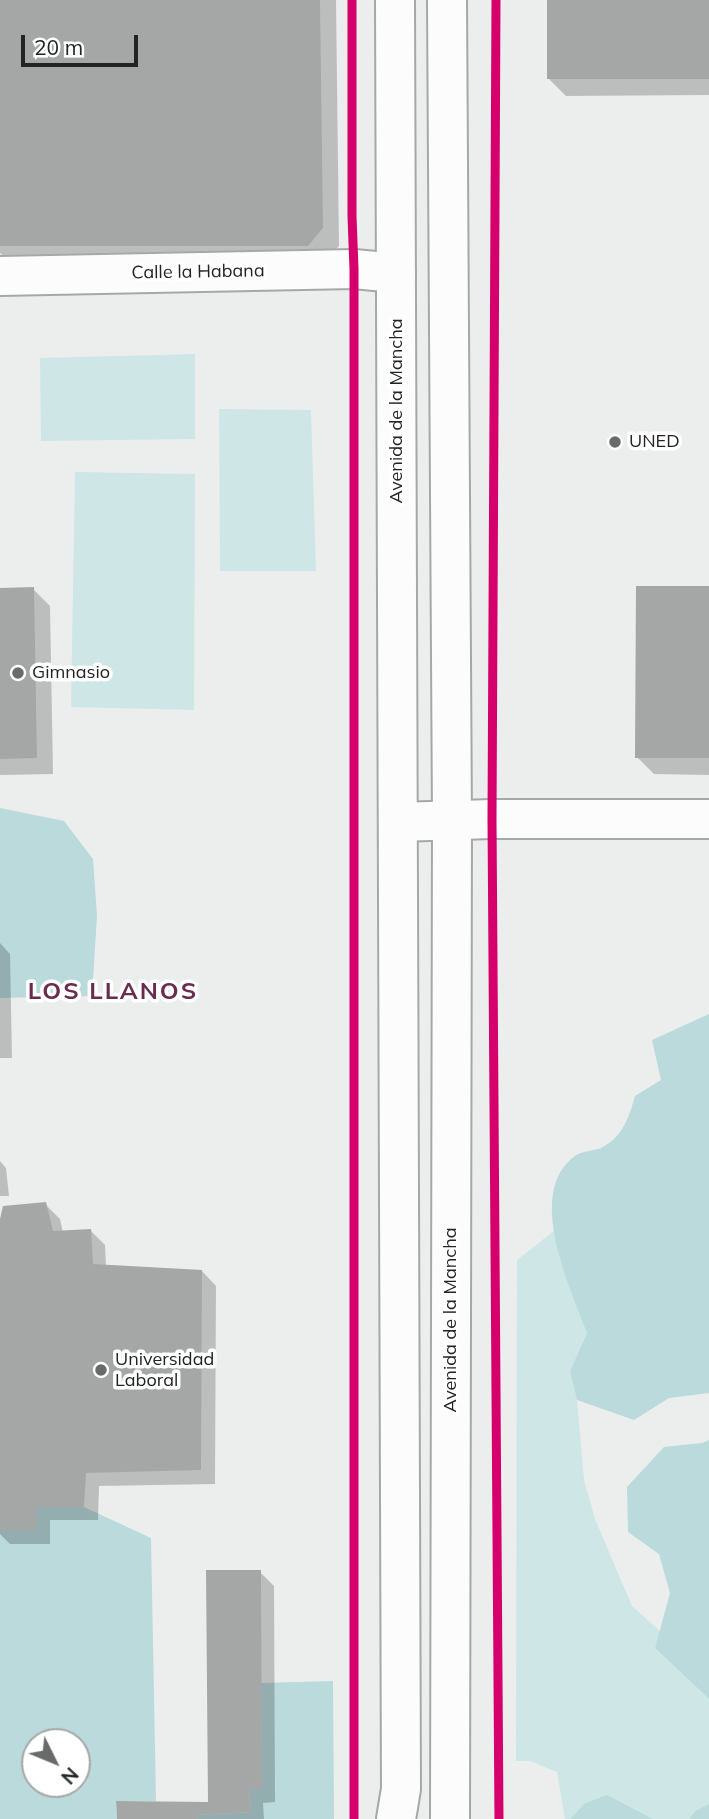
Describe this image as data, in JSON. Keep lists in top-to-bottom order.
{
  "streets": {
    "main road": ["Calle la Habana", "Avenida de la Mancha"]
  },
  "crossings": [
    ["Calle la Habana", "Avenida de la Mancha"]
  ],
  "districts": ["LOS LLANOS"],
  "places": ["UNED", "Gimnasio", "Universidad Laboral"],
  "scale_bar": "20 m",
  "north": "bottom right"
}
